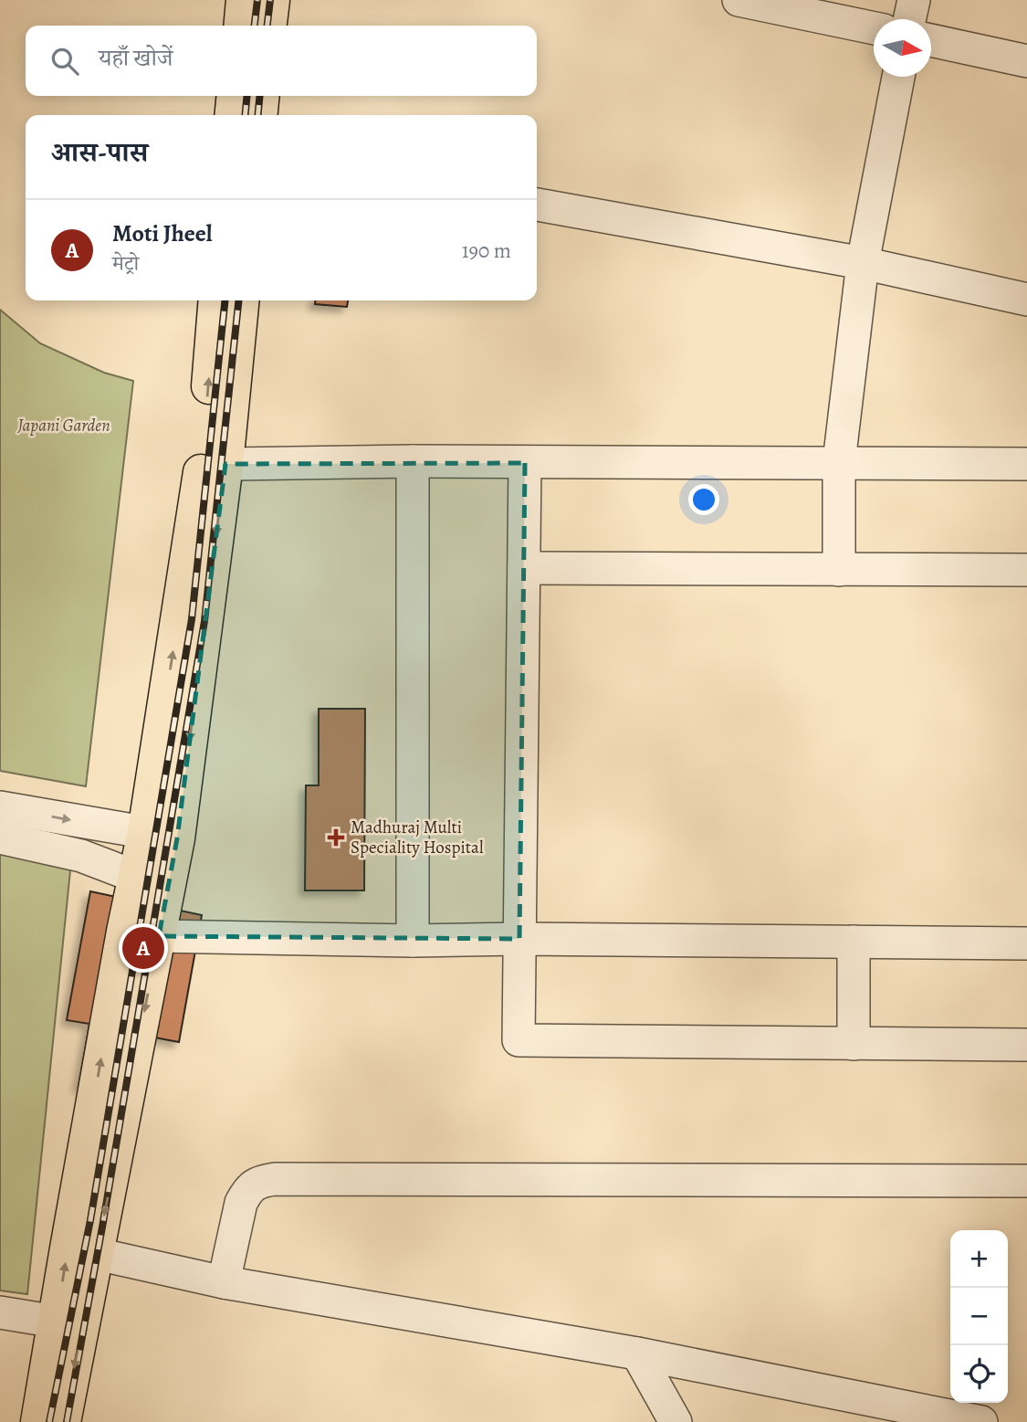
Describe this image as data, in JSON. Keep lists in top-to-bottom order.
{
  "parks": ["Japani Garden"],
  "places": {
    "health": ["Madhuraj Multi Speciality Hospital"]
  },
  "north": "right",
  "page": {
    "search": "यहाँ खोजें",
    "heading": "आस-पास",
    "list": [
      {
        "mark": "A",
        "name": "Moti Jheel",
        "note": "मेट्रो",
        "value": "190 m"
      }
    ],
    "pins": "A",
    "map_buttons": ["+", "−"]
  }
}
